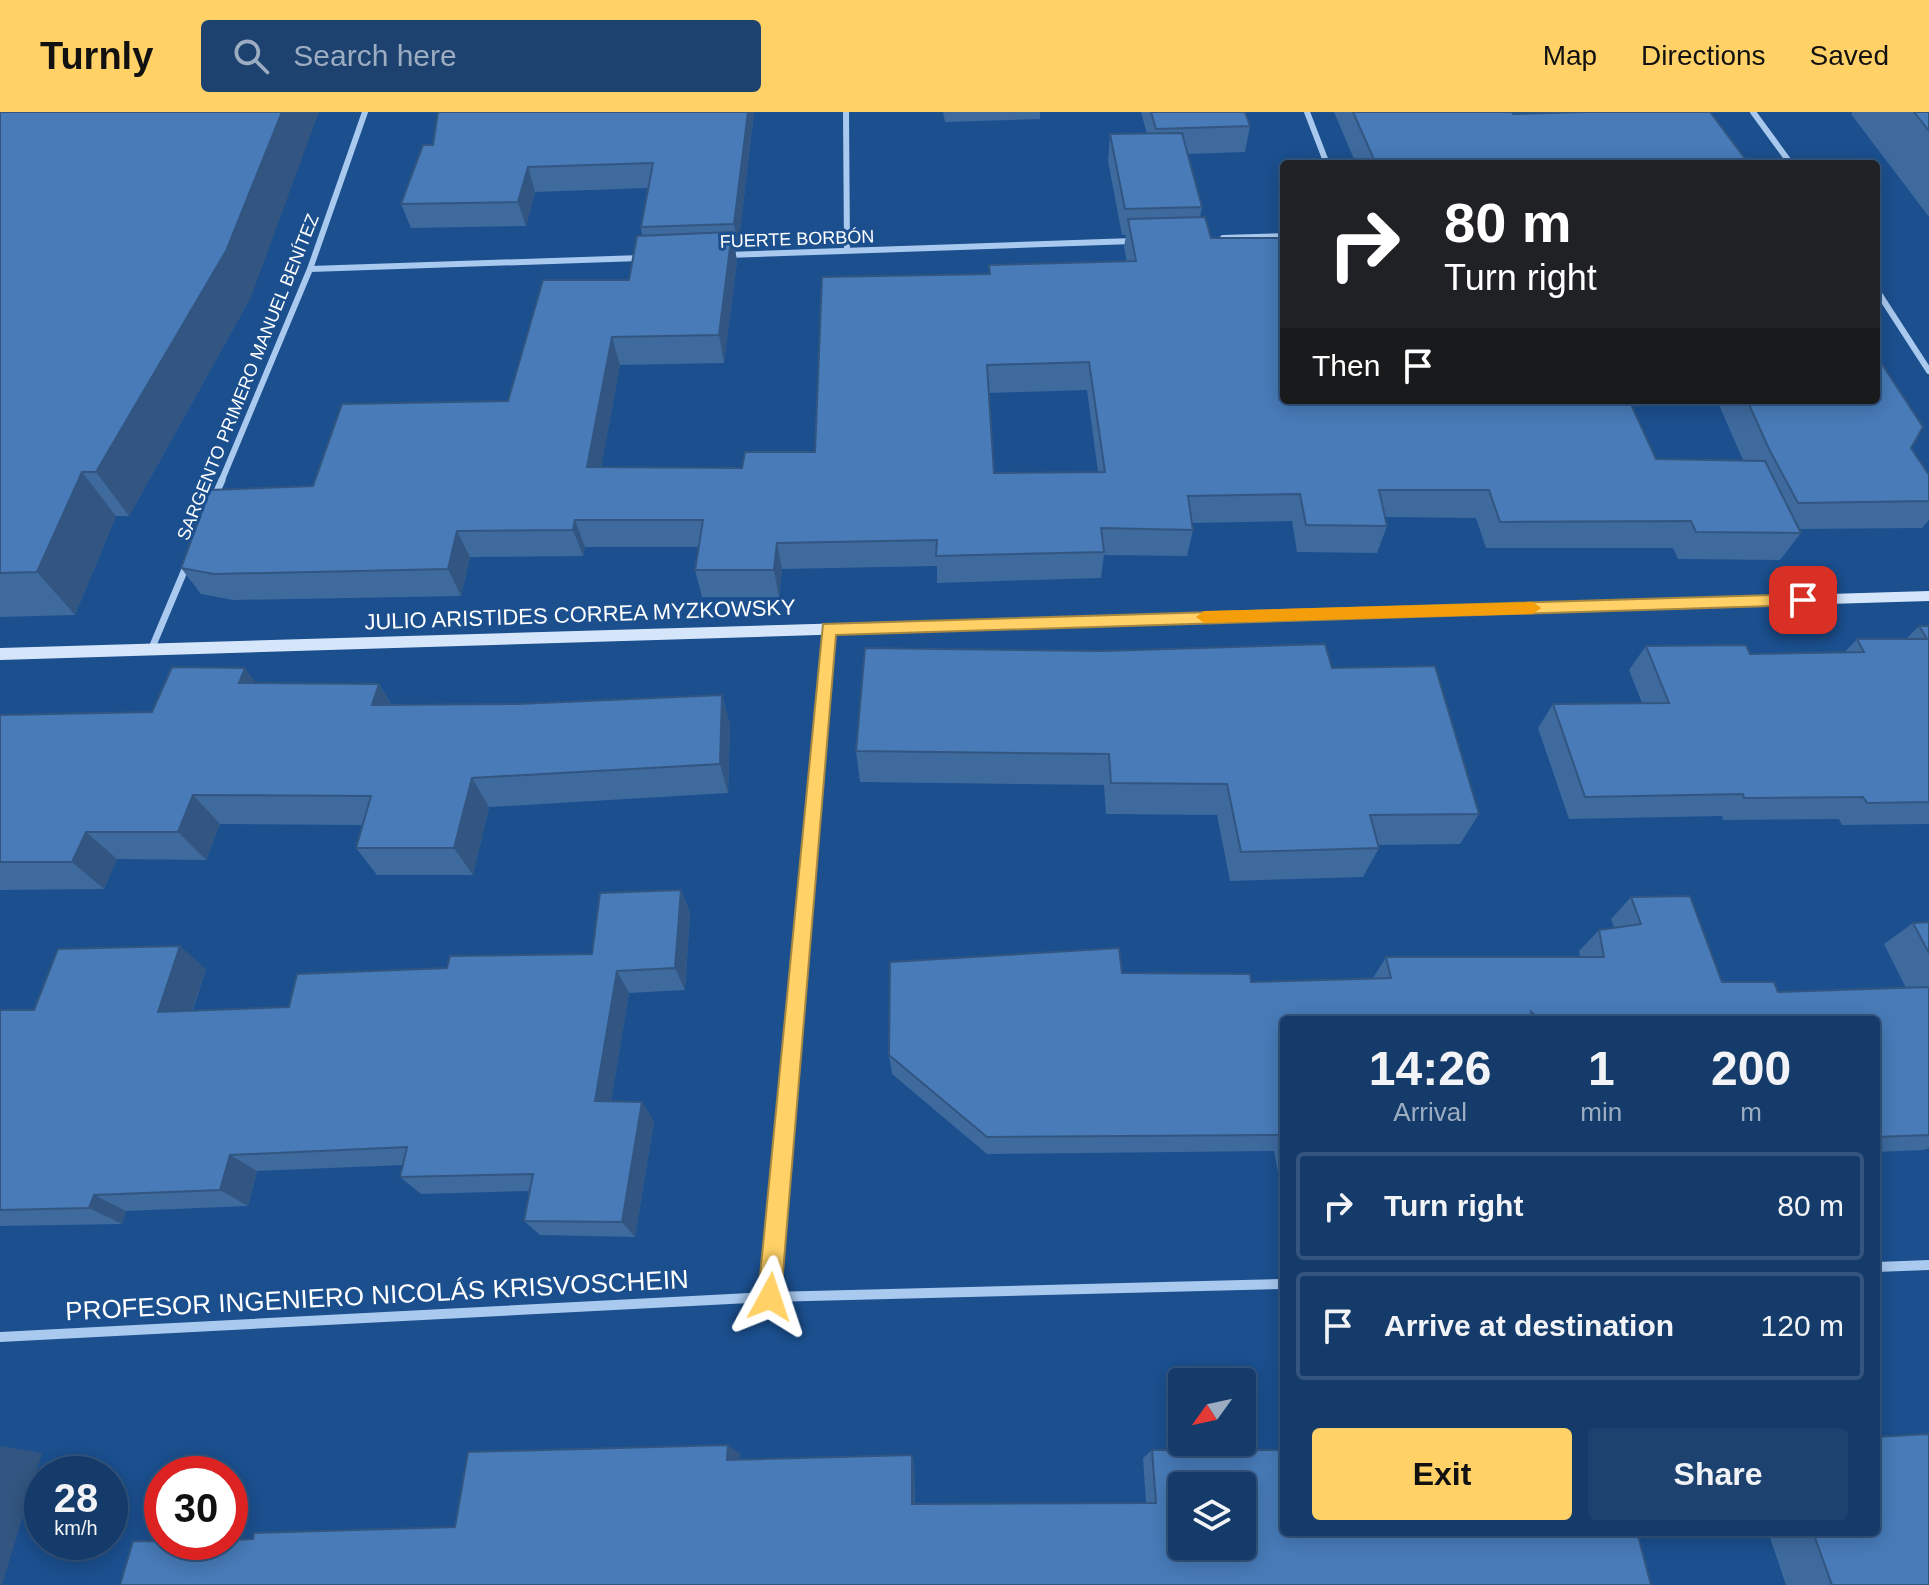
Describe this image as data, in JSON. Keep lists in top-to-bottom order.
{
  "streets": {
    "main road": ["JULIO ARISTIDES CORREA MYZKOWSKY"],
    "street": ["FUERTE BORBÓN", "SARGENTO PRIMERO MANUEL BENÍTEZ", "PROFESOR INGENIERO NICOLÁS KRISVOSCHEIN"]
  },
  "crossings": [
    ["SARGENTO PRIMERO MANUEL BENÍTEZ", "JULIO ARISTIDES CORREA MYZKOWSKY"]
  ],
  "north": "bottom left",
  "page": {
    "header": "Turnly",
    "search": "Search here",
    "nav": ["Map", "Directions", "Saved"],
    "turn": ["80 m", "Turn right"],
    "then": "Then",
    "eta": [
      "14:26",
      "Arrival",
      "1",
      "min",
      "200",
      "m"
    ],
    "list": [
      {
        "name": "Turn right",
        "value": "80 m"
      },
      {
        "name": "Arrive at destination",
        "value": "120 m"
      }
    ],
    "buttons": ["Exit", "Share"],
    "speed": "28 km/h",
    "limit": "30"
  }
}
